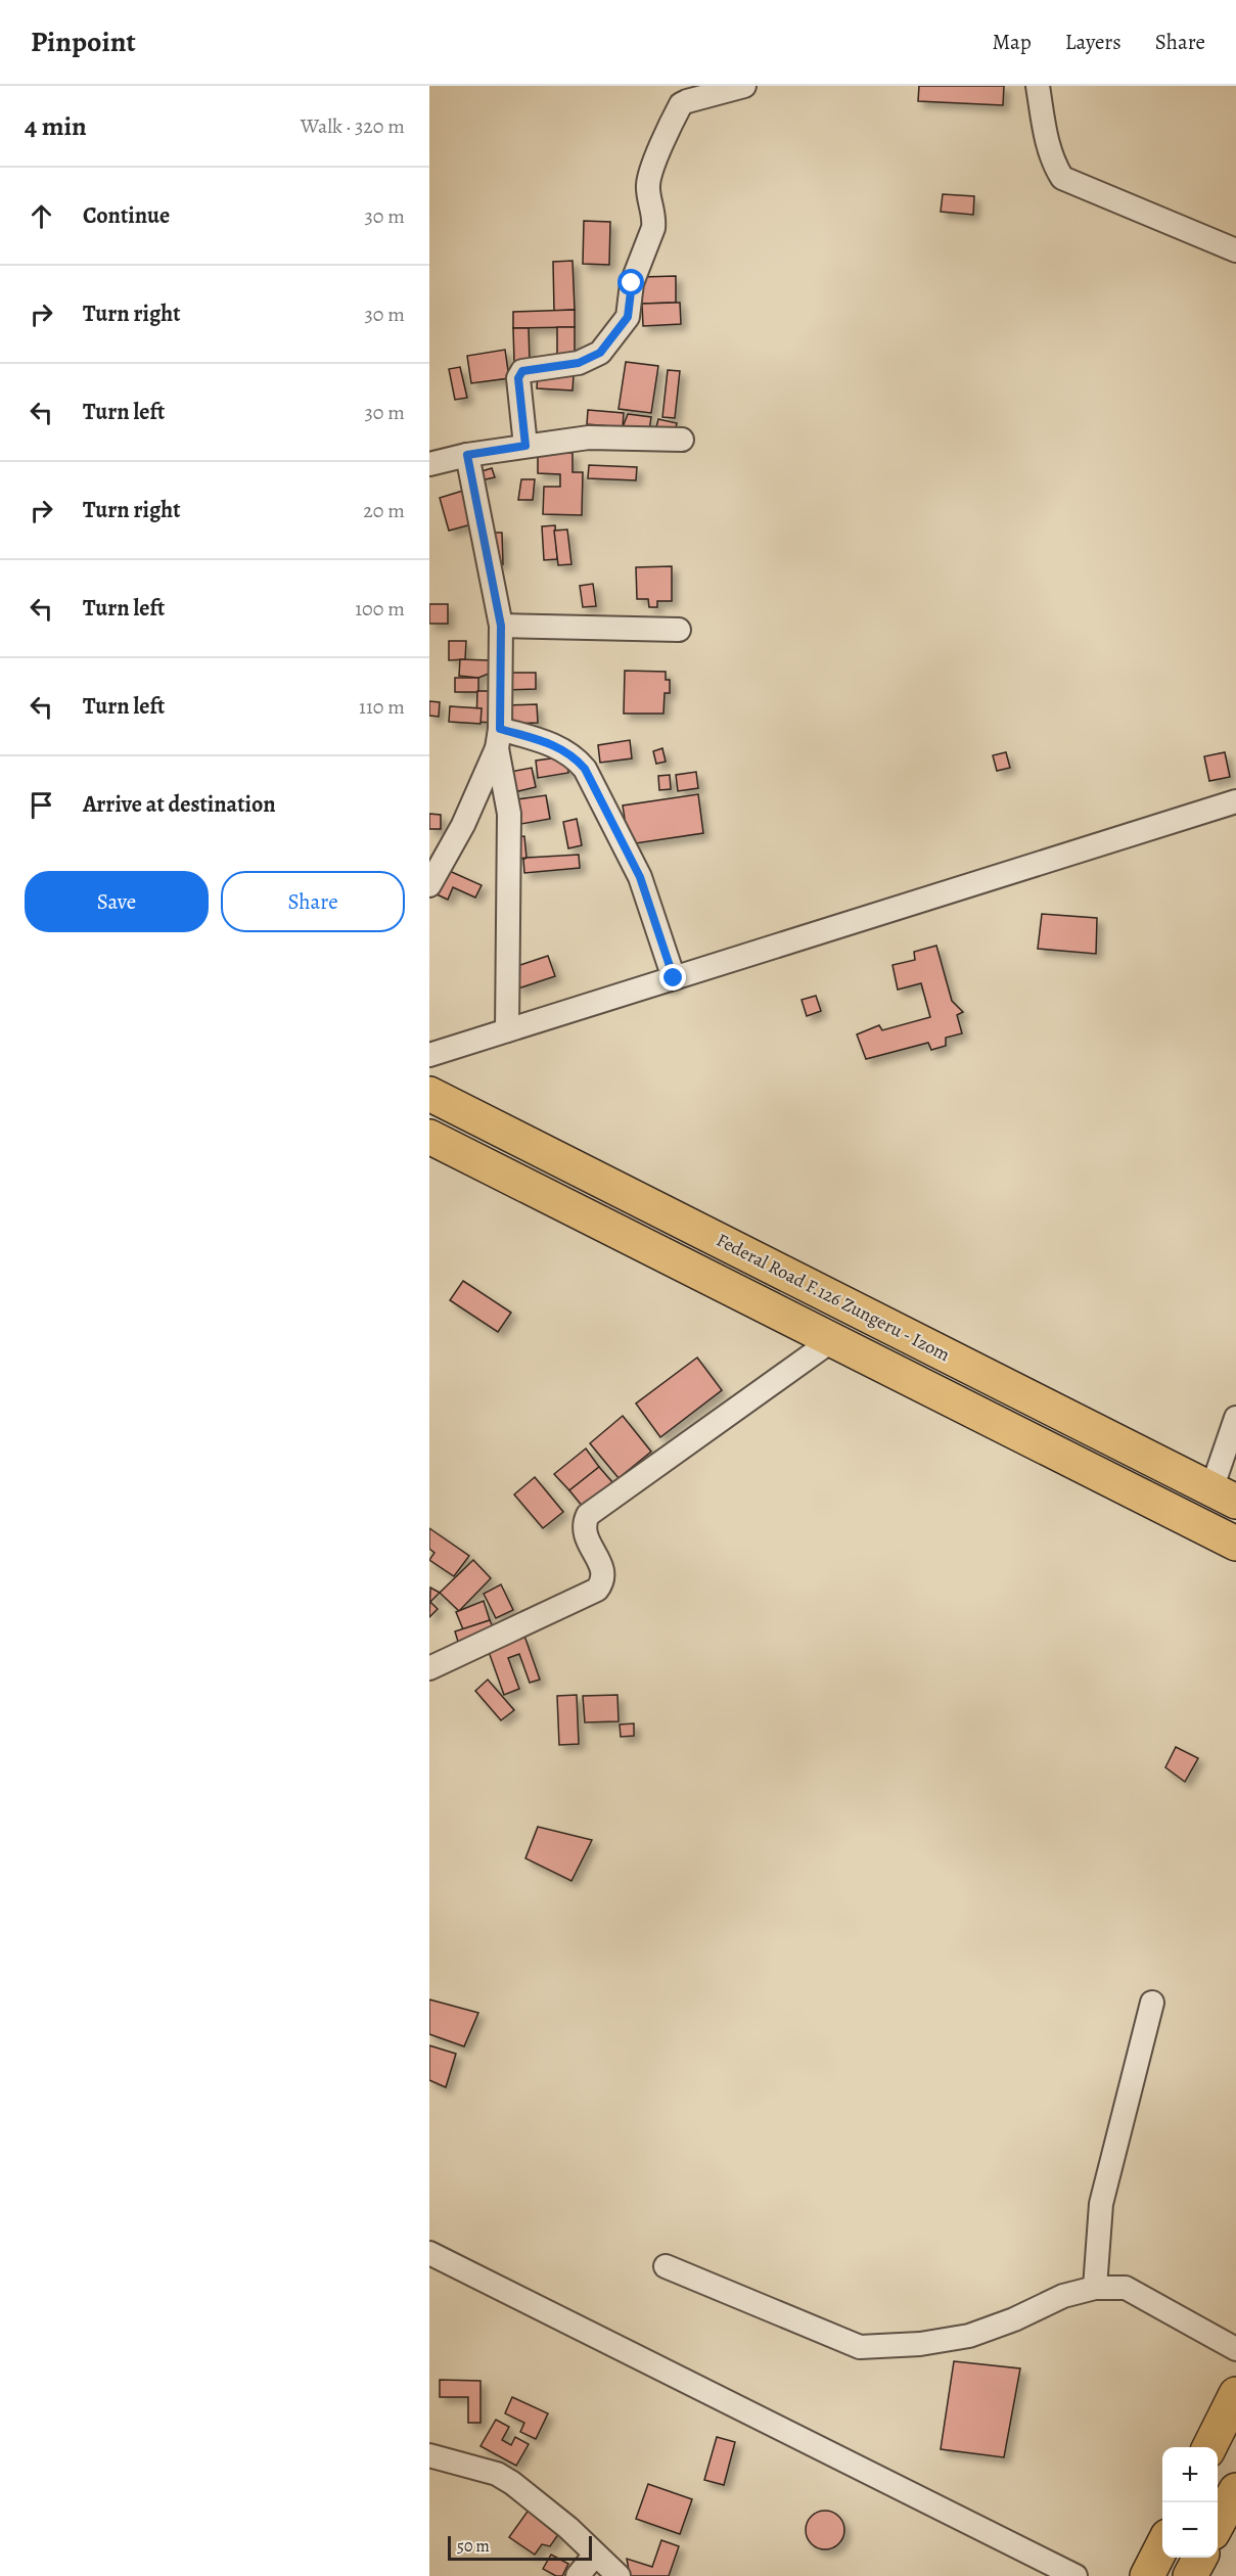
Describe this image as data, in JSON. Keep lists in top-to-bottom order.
{
  "streets": {
    "main road": ["Federal Road F.126 Zungeru - Izom"]
  },
  "scale_bar": "50 m",
  "page": {
    "header": "Pinpoint",
    "nav": ["Map", "Layers", "Share"],
    "heading": ["4 min", "Walk · 320 m"],
    "list": [
      ["Continue", "30 m"],
      ["Turn right", "30 m"],
      ["Turn left", "30 m"],
      ["Turn right", "20 m"],
      ["Turn left", "100 m"],
      ["Turn left", "110 m"],
      "Arrive at destination"
    ],
    "buttons": ["Save", "Share"],
    "map_buttons": ["+", "−"],
    "scale": "50 m"
  }
}
